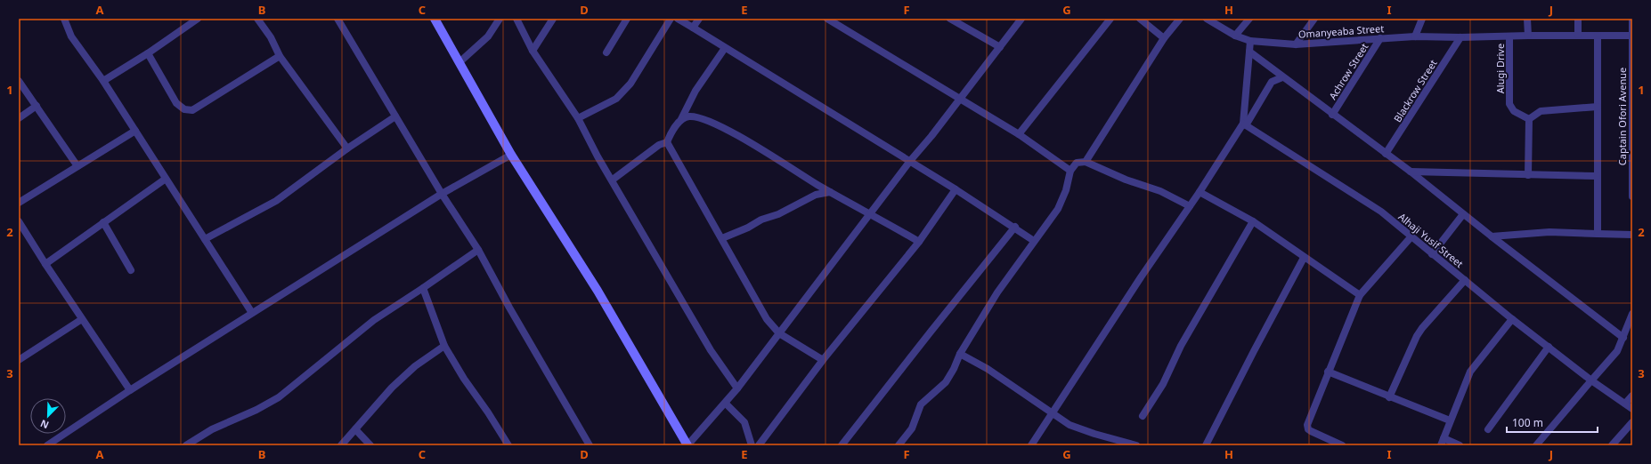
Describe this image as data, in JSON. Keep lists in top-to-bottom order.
{
  "streets": {
    "street": [
      "Omanyeaba Street",
      "Alugi Drive",
      "Achrow Street",
      "Blackrow Street",
      "Captain Ofori Avenue",
      "Alhaji Yusif Street"
    ]
  },
  "crossings": [
    ["Omanyeaba Street", "Alugi Drive"],
    ["Omanyeaba Street", "Achrow Street"],
    ["Omanyeaba Street", "Blackrow Street"],
    ["Omanyeaba Street", "Captain Ofori Avenue"]
  ],
  "scale_bar": "100 m",
  "north": "bottom left",
  "grid": {
    "columns": [
      "A",
      "B",
      "C",
      "D",
      "E",
      "F",
      "G",
      "H",
      "I",
      "J"
    ],
    "rows": ["1", "2", "3"]
  }
}
